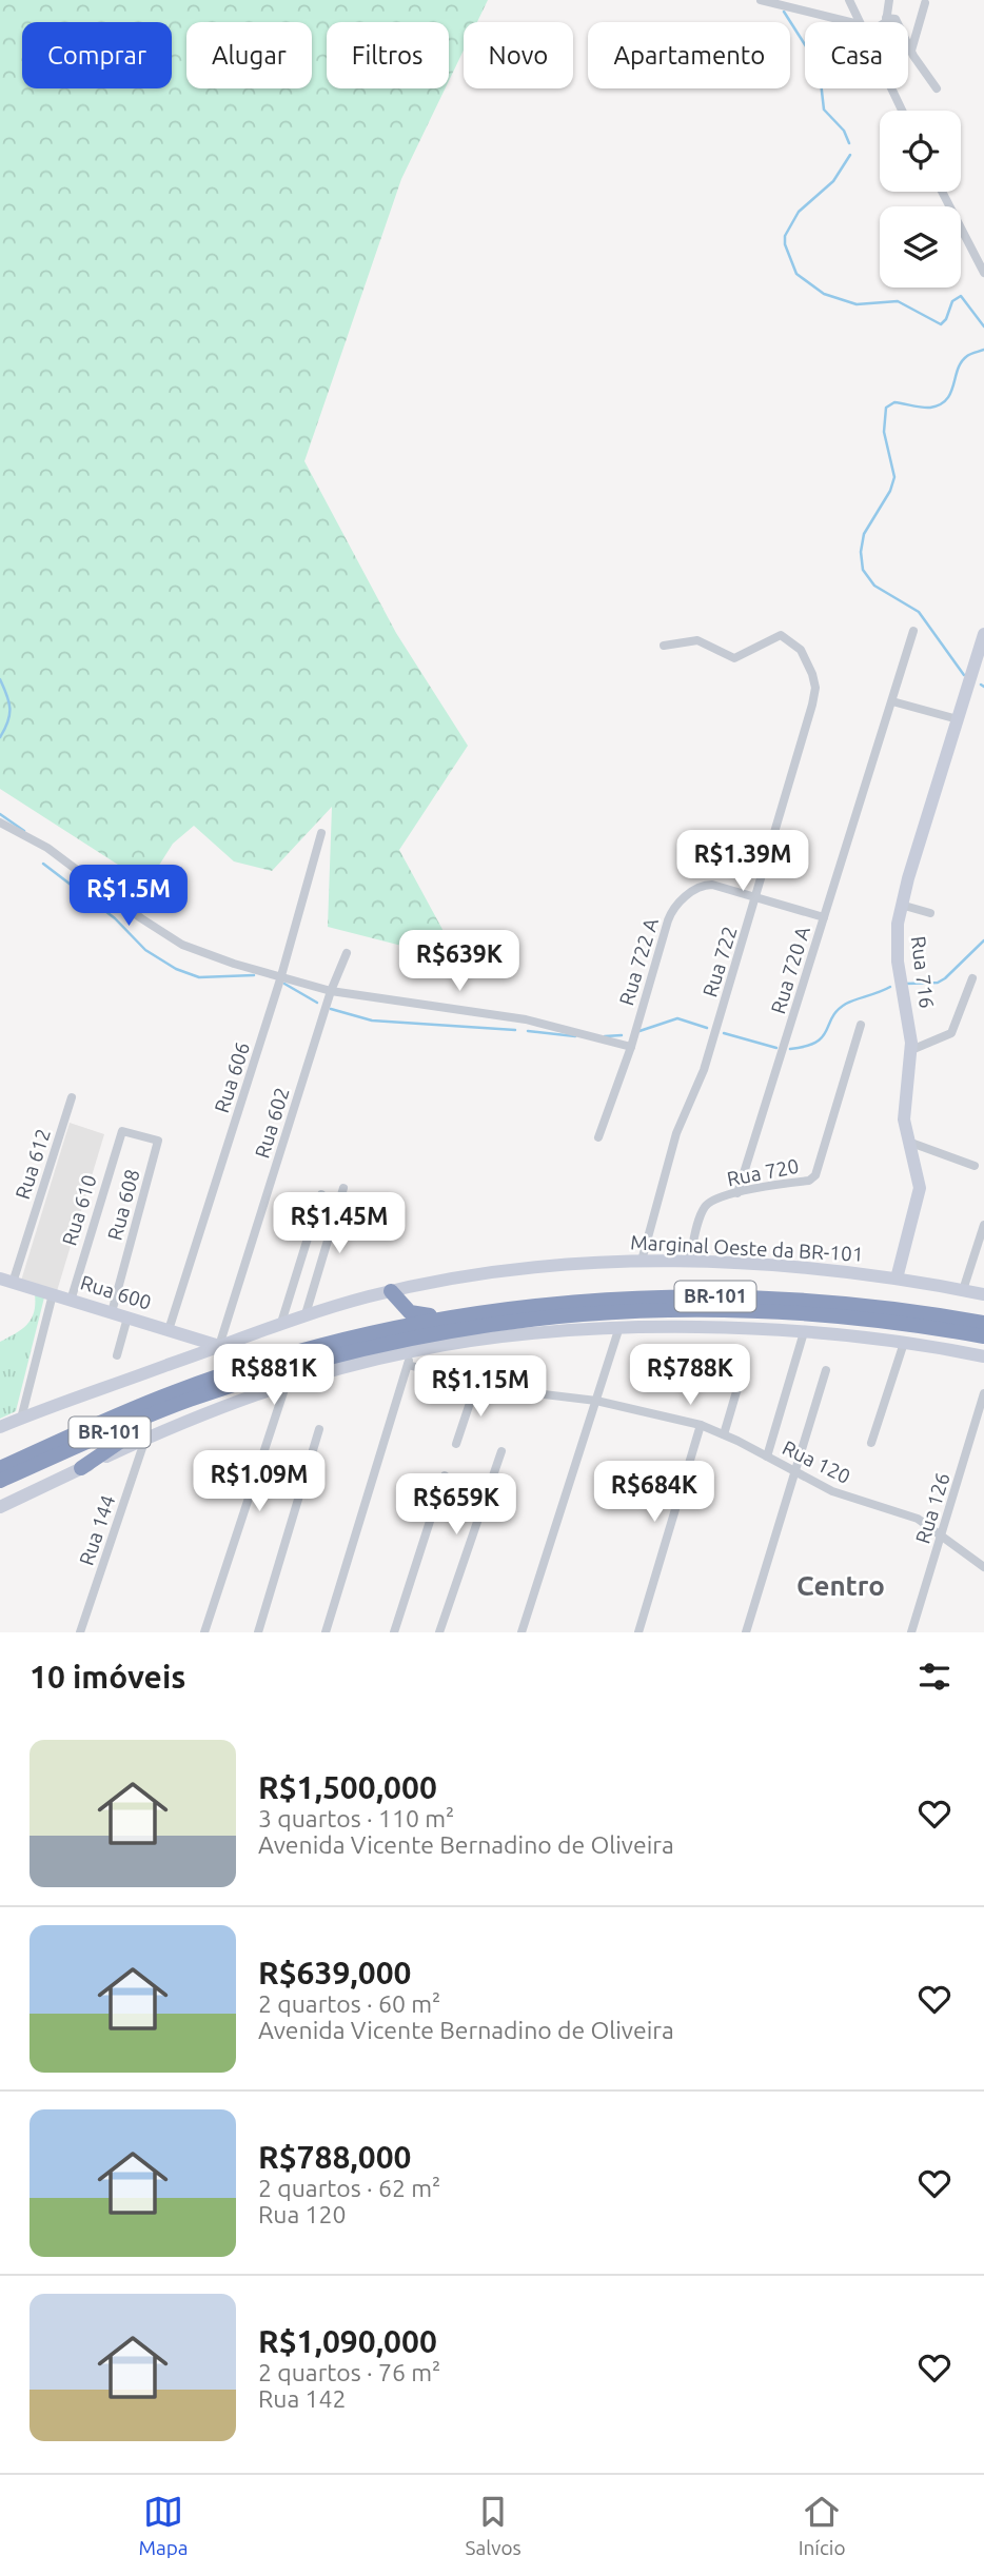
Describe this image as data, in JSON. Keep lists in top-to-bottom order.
{
  "streets": {
    "highway": ["BR-101"],
    "main road": ["Rua 716", "Marginal Oeste da BR-101", "Rua 600"],
    "street": [
      "Rua 722 A",
      "Rua 722",
      "Rua 720 A",
      "Rua 606",
      "Rua 602",
      "Rua 612",
      "Rua 720",
      "Rua 608",
      "Rua 610",
      "Rua 120",
      "Rua 126",
      "Rua 144"
    ]
  },
  "crossings": [
    ["Rua 722 A", "Rua 722"],
    ["Rua 722 A", "Rua 720 A"],
    ["Rua 722", "Marginal Oeste da BR-101"],
    ["Rua 720 A", "Rua 720"],
    ["Rua 716", "Marginal Oeste da BR-101"],
    ["Rua 606", "Rua 600"],
    ["Rua 602", "Marginal Oeste da BR-101"],
    ["Rua 602", "Rua 600"],
    ["Rua 612", "Rua 600"],
    ["Rua 720", "Marginal Oeste da BR-101"],
    ["Rua 608", "Rua 610"],
    ["Rua 608", "Rua 600"],
    ["Rua 610", "Rua 600"],
    ["Marginal Oeste da BR-101", "Rua 600"],
    ["Rua 120", "Rua 126"]
  ],
  "districts": ["Centro"],
  "page": {
    "chip": [
      "Comprar",
      "Alugar",
      "Filtros",
      "Novo",
      "Apartamento",
      "Casa"
    ],
    "price": [
      "R$1.39M",
      "R$1.5M",
      "R$639K",
      "R$1.45M",
      "R$881K",
      "R$788K",
      "R$1.15M",
      "R$1.09M",
      "R$684K",
      "R$659K"
    ],
    "heading": "10 imóveis",
    "list": [
      {
        "name": "R$1,500,000",
        "note": "3 quartos · 110 m² · Avenida Vicente Bernadino de Oliveira"
      },
      {
        "name": "R$639,000",
        "note": "2 quartos · 60 m² · Avenida Vicente Bernadino de Oliveira"
      },
      {
        "name": "R$788,000",
        "note": "2 quartos · 62 m² · Rua 120"
      },
      {
        "name": "R$1,090,000",
        "note": "2 quartos · 76 m² · Rua 142"
      }
    ],
    "tabs": ["Mapa", "Salvos", "Início"]
  }
}
